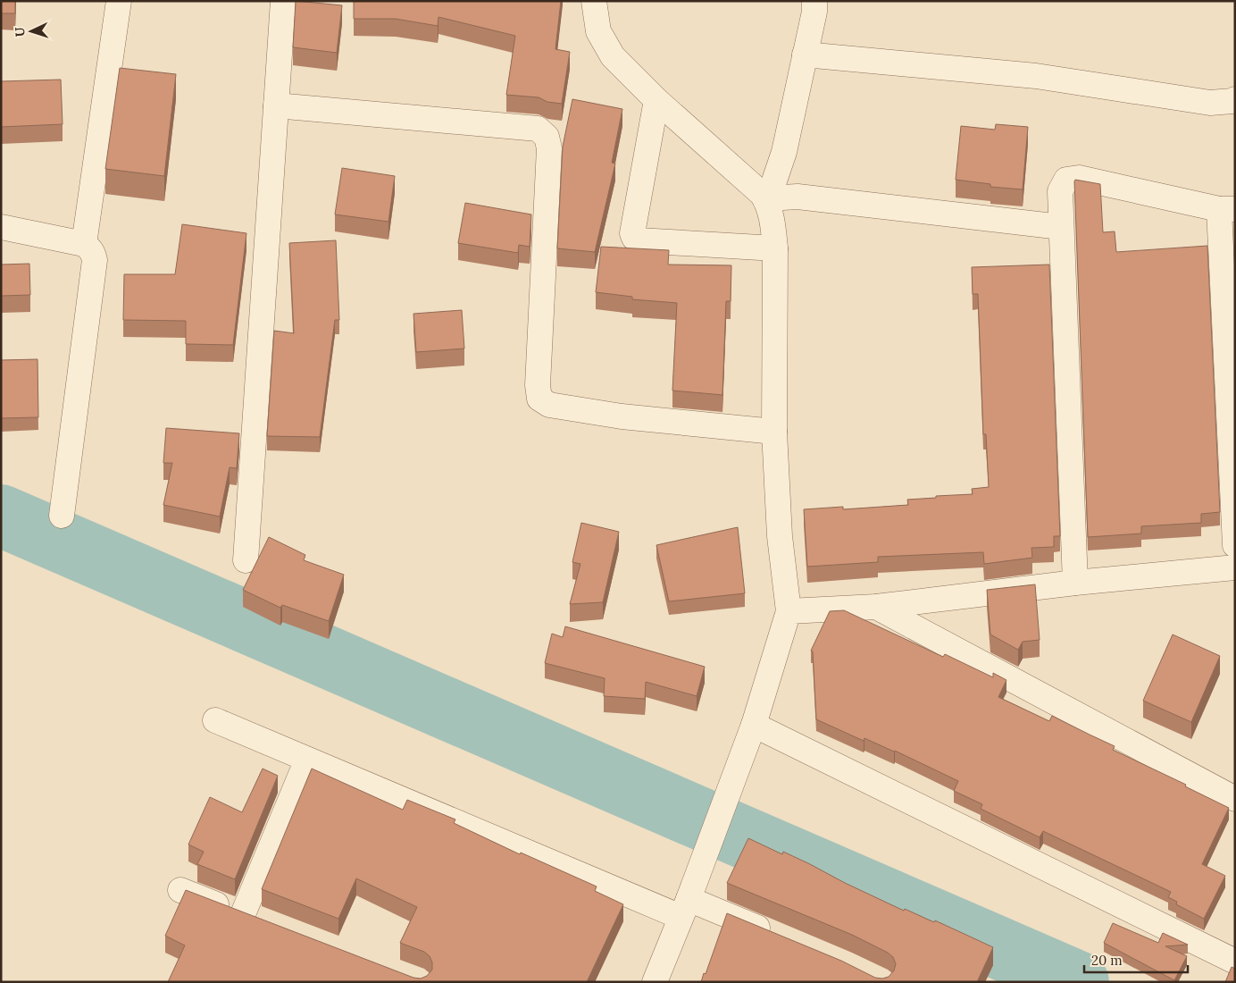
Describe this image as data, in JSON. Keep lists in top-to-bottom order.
{
  "scale_bar": "20 m",
  "north": "left"
}
